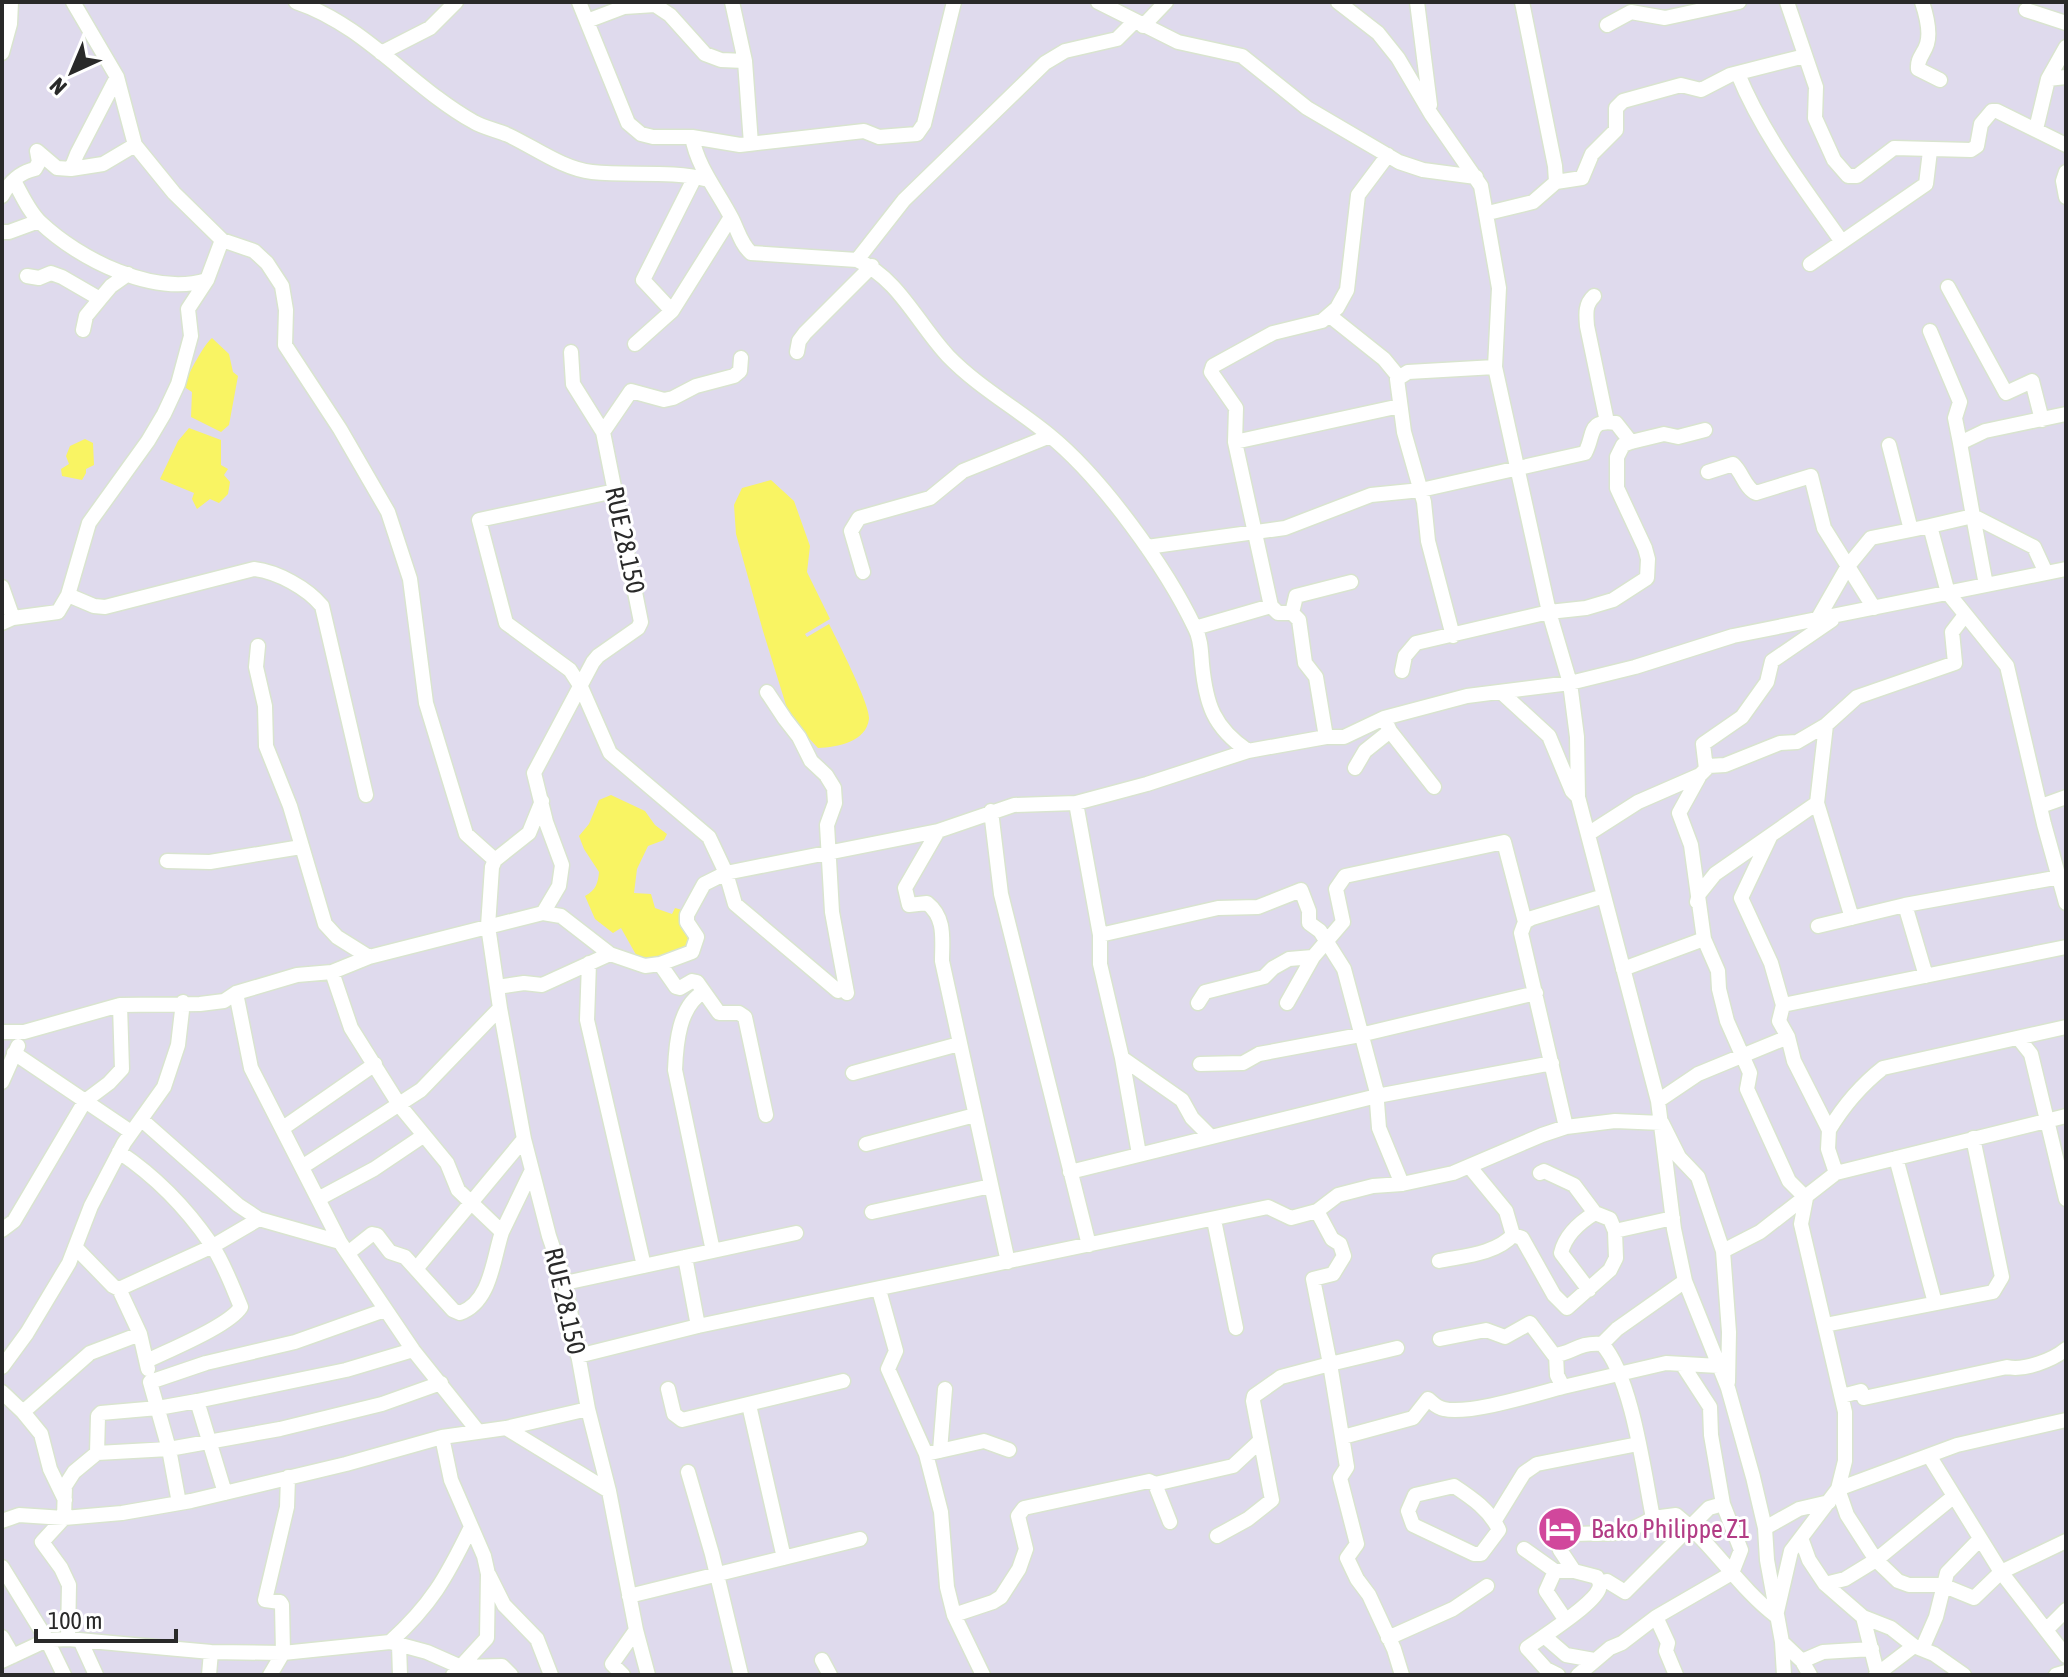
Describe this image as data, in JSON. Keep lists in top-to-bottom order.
{
  "streets": {
    "street": ["RUE 28.150"]
  },
  "places": {
    "hotel": ["Bako Philippe Z1"]
  },
  "scale_bar": "100 m",
  "north": "bottom left"
}
